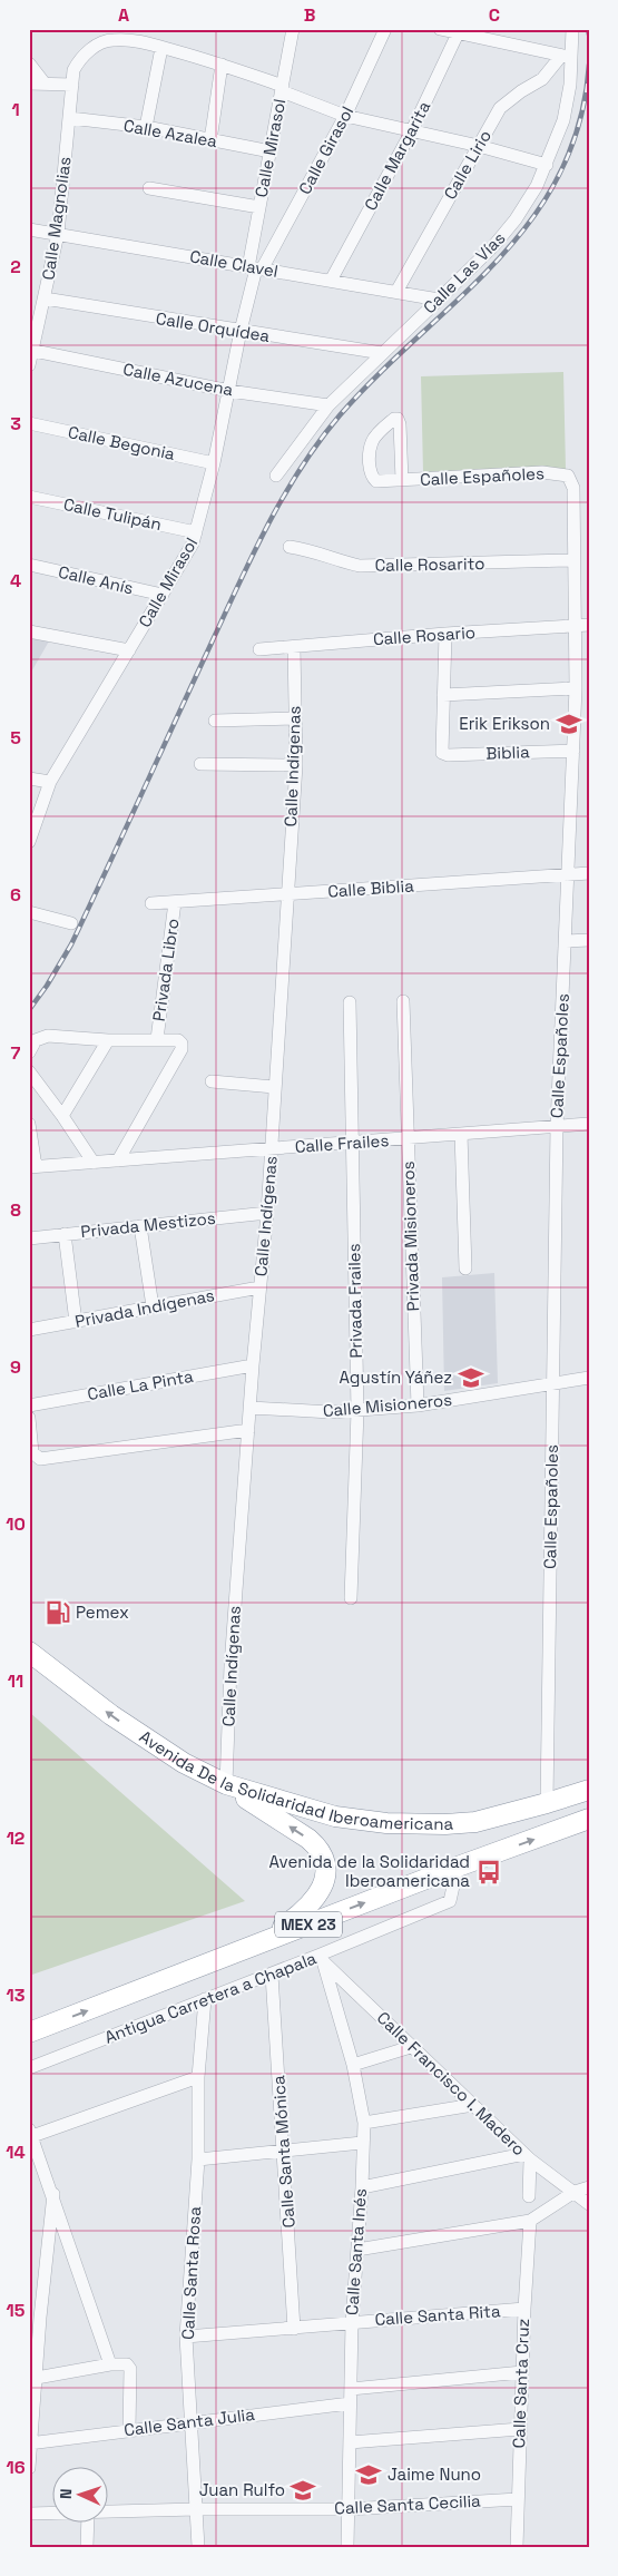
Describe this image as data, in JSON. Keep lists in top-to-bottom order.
{
  "streets": {
    "highway": ["Avenida De la Solidaridad Iberoamericana", "MEX 23"],
    "street": [
      "Calle Azalea",
      "Calle Mirasol",
      "Calle Girasol",
      "Calle Margarita",
      "Calle Lirio",
      "Calle Magnolias",
      "Calle Clavel",
      "Calle Las Vías",
      "Calle Orquídea",
      "Calle Azucena",
      "Calle Begonia",
      "Calle Españoles",
      "Calle Tulipán",
      "Calle Rosarito",
      "Calle Anís",
      "Calle Rosario",
      "Biblia",
      "Calle Indígenas",
      "Calle Biblia",
      "Privada Libro",
      "Calle Frailes",
      "Privada Mestizos",
      "Privada Misioneros",
      "Privada Frailes",
      "Privada Indígenas",
      "Calle La Pinta",
      "Calle Misioneros",
      "Antigua Carretera a Chapala",
      "Calle Francisco I. Madero",
      "Calle Santa Mónica",
      "Calle Santa Inés",
      "Calle Santa Rosa",
      "Calle Santa Rita",
      "Calle Santa Cruz",
      "Calle Santa Julia",
      "Calle Santa Cecilia"
    ]
  },
  "crossings": [
    ["Calle Azalea", "Calle Mirasol"],
    ["Calle Azalea", "Calle Magnolias"],
    ["Calle Mirasol", "Calle Girasol"],
    ["Calle Mirasol", "Calle Clavel"],
    ["Calle Mirasol", "Calle Orquídea"],
    ["Calle Mirasol", "Calle Azucena"],
    ["Calle Mirasol", "Calle Begonia"],
    ["Calle Mirasol", "Calle Tulipán"],
    ["Calle Mirasol", "Calle Anís"],
    ["Calle Girasol", "Calle Clavel"],
    ["Calle Margarita", "Calle Clavel"],
    ["Calle Lirio", "Calle Clavel"],
    ["Calle Lirio", "Calle Las Vías"],
    ["Calle Magnolias", "Calle Clavel"],
    ["Calle Magnolias", "Calle Orquídea"],
    ["Calle Magnolias", "Calle Azucena"],
    ["Calle Clavel", "Calle Las Vías"],
    ["Calle Las Vías", "Calle Orquídea"],
    ["Calle Las Vías", "Calle Azucena"],
    ["Calle Españoles", "Calle Rosarito"],
    ["Calle Españoles", "Calle Rosario"],
    ["Calle Españoles", "Biblia"],
    ["Calle Españoles", "Calle Biblia"],
    ["Calle Españoles", "Calle Frailes"],
    ["Calle Españoles", "Calle Misioneros"],
    ["Calle Españoles", "Avenida De la Solidaridad Iberoamericana"],
    ["Calle Rosario", "Calle Indígenas"],
    ["Calle Indígenas", "Calle Biblia"],
    ["Calle Indígenas", "Calle Frailes"],
    ["Calle Indígenas", "Privada Mestizos"],
    ["Calle Indígenas", "Privada Indígenas"],
    ["Calle Indígenas", "Calle La Pinta"],
    ["Calle Indígenas", "Calle Misioneros"],
    ["Calle Indígenas", "Avenida De la Solidaridad Iberoamericana"],
    ["Calle Biblia", "Privada Libro"],
    ["Calle Frailes", "Privada Misioneros"],
    ["Calle Frailes", "Privada Frailes"],
    ["Privada Misioneros", "Calle Misioneros"],
    ["Privada Frailes", "Calle Misioneros"],
    ["MEX 23", "Antigua Carretera a Chapala"],
    ["Antigua Carretera a Chapala", "Calle Francisco I. Madero"],
    ["Antigua Carretera a Chapala", "Calle Santa Mónica"],
    ["Antigua Carretera a Chapala", "Calle Santa Inés"],
    ["Antigua Carretera a Chapala", "Calle Santa Rosa"],
    ["Calle Francisco I. Madero", "Calle Santa Inés"],
    ["Calle Santa Mónica", "Calle Santa Rita"],
    ["Calle Santa Inés", "Calle Santa Rita"],
    ["Calle Santa Inés", "Calle Santa Julia"],
    ["Calle Santa Inés", "Calle Santa Cecilia"],
    ["Calle Santa Rosa", "Calle Santa Rita"],
    ["Calle Santa Rosa", "Calle Santa Julia"],
    ["Calle Santa Rosa", "Calle Santa Cecilia"],
    ["Calle Santa Rita", "Calle Santa Cruz"],
    ["Calle Santa Cruz", "Calle Santa Cecilia"]
  ],
  "one_way": ["Avenida De la Solidaridad Iberoamericana"],
  "places": {
    "school or university": [
      "Erik Erikson",
      "Agustín Yáñez",
      "Jaime Nuno",
      "Juan Rulfo"
    ],
    "fuel station": ["Pemex"],
    "bus stop": ["Avenida de la Solidaridad Iberoamericana"]
  },
  "north": "left",
  "grid": {
    "columns": ["A", "B", "C"],
    "rows": [
      "1",
      "2",
      "3",
      "4",
      "5",
      "6",
      "7",
      "8",
      "9",
      "10",
      "11",
      "12",
      "13",
      "14",
      "15",
      "16"
    ]
  }
}
